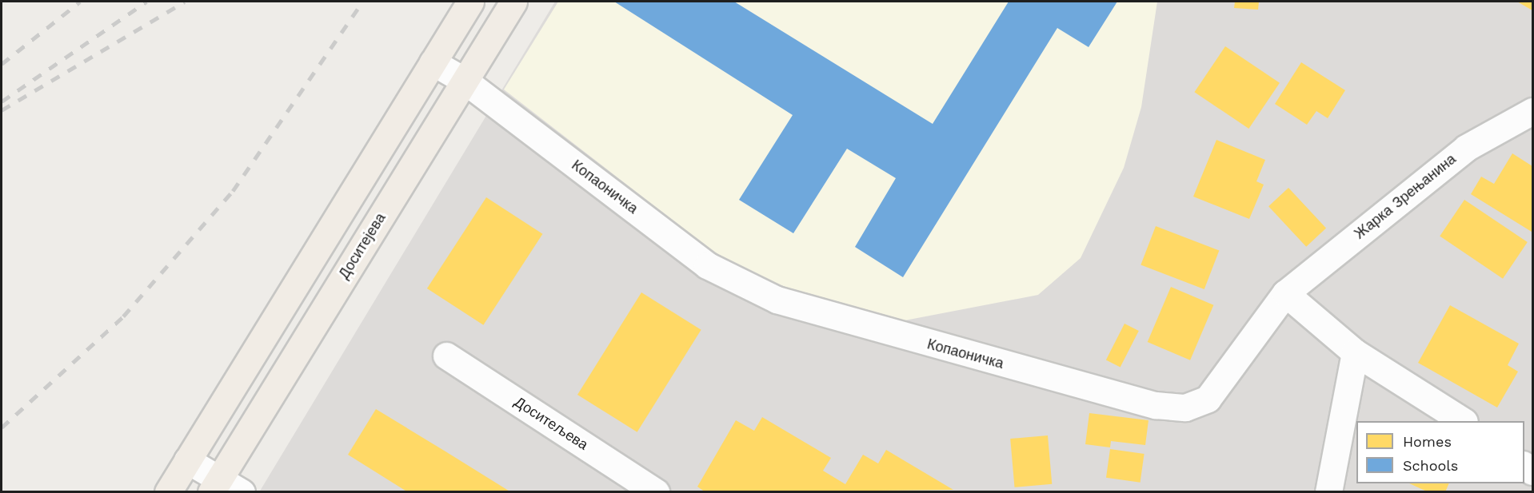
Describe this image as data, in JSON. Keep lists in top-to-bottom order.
{
  "streets": {
    "main road": ["Доситејева"],
    "street": ["Копаоничка", "Жарка Зрењанина", "Доситељева"]
  },
  "crossings": [
    ["Копаоничка", "Жарка Зрењанина"],
    ["Копаоничка", "Доситејева"]
  ],
  "legend": ["Homes", "Schools"]
}
